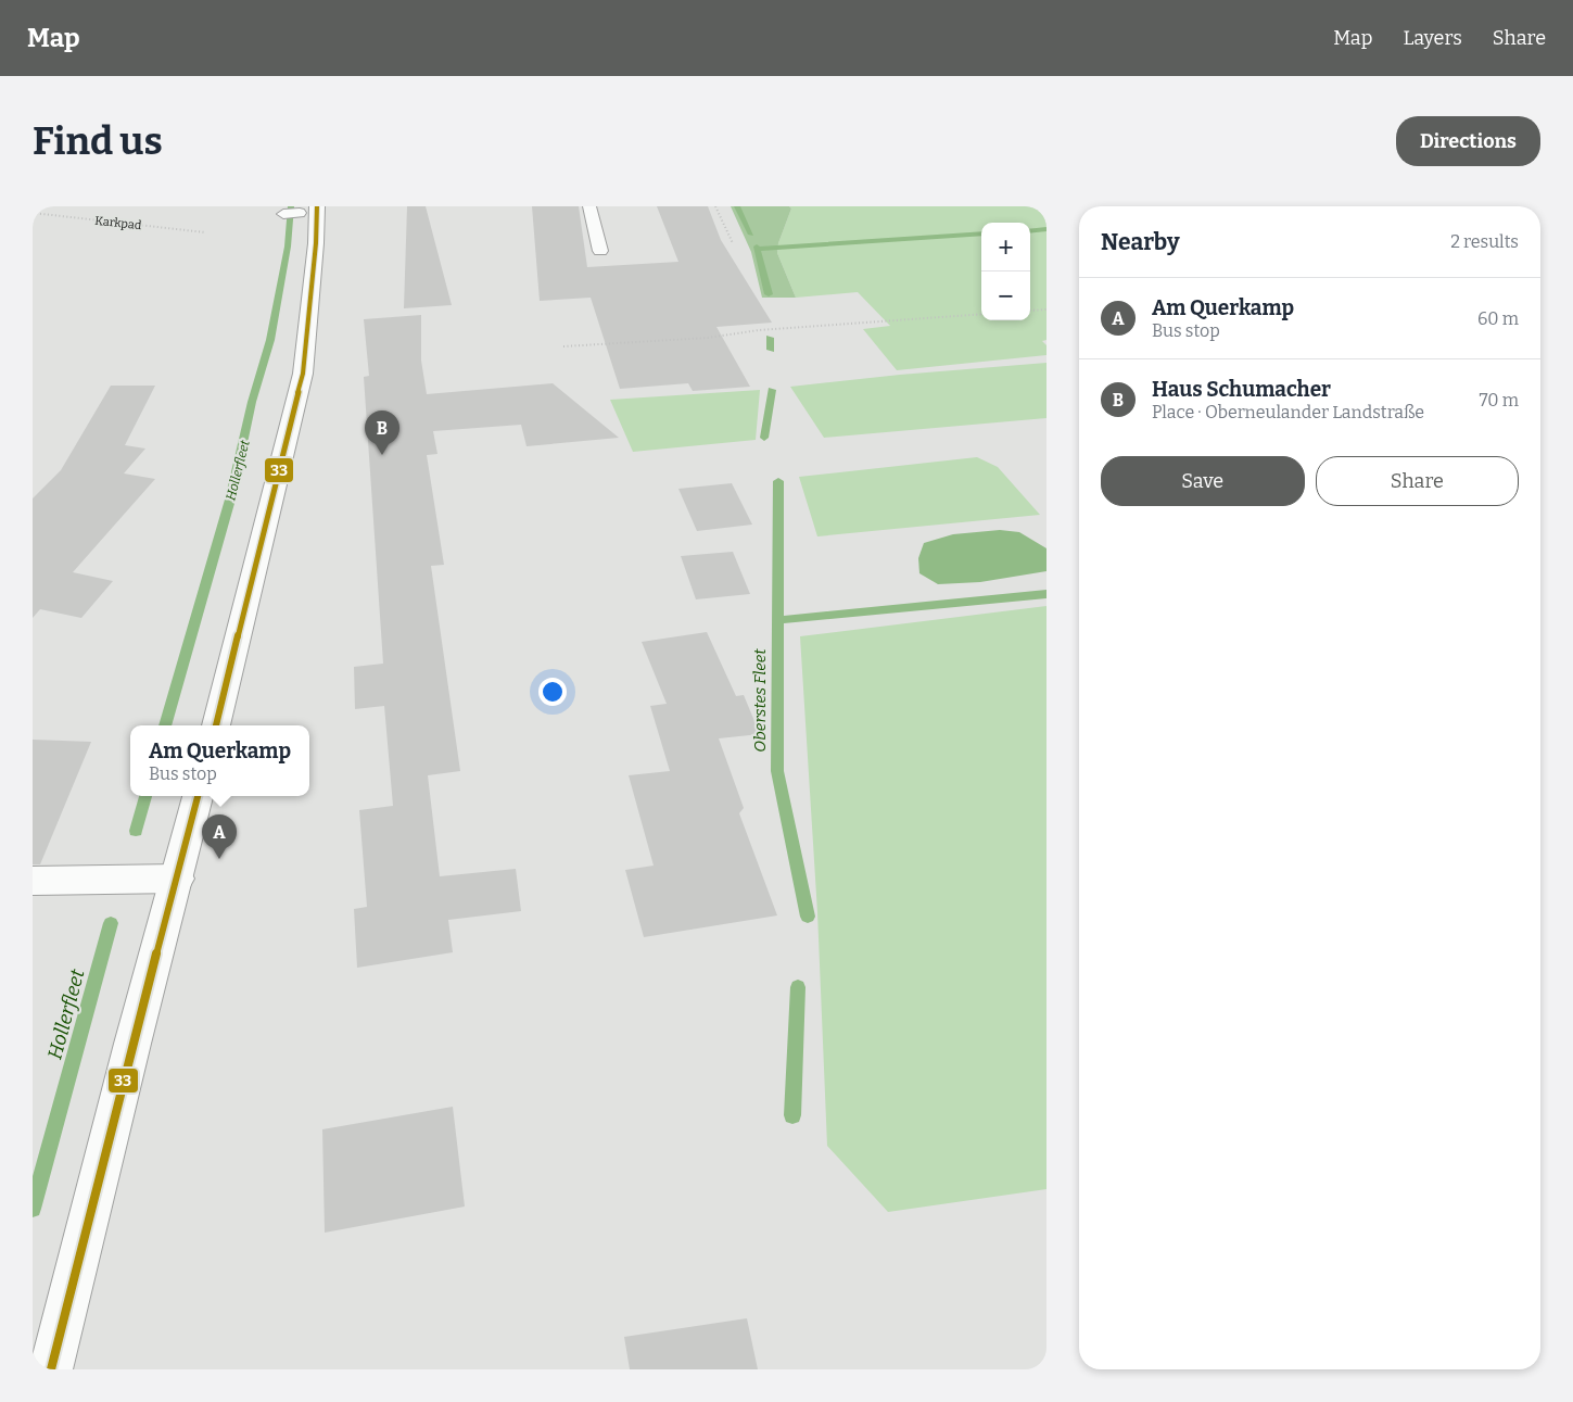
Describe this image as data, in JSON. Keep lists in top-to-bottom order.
{
  "streets": {
    "path": ["Karkpad"]
  },
  "water": ["Hollerfleet", "Oberstes Fleet"],
  "lines": ["transit line 33"],
  "page": {
    "header": "Map",
    "nav": ["Map", "Layers", "Share"],
    "buttons": [
      "Directions",
      ["Save", "Share"]
    ],
    "title": "Find us",
    "heading": ["Nearby", "2 results"],
    "map_buttons": ["+", "−"],
    "list": [
      {
        "mark": "A",
        "name": "Am Querkamp",
        "note": "Bus stop",
        "value": "60 m"
      },
      {
        "mark": "B",
        "name": "Haus Schumacher",
        "note": "Place · Oberneulander Landstraße",
        "value": "70 m"
      }
    ],
    "pins": ["B", "A"],
    "popup": ["Am Querkamp", "Bus stop"]
  }
}
